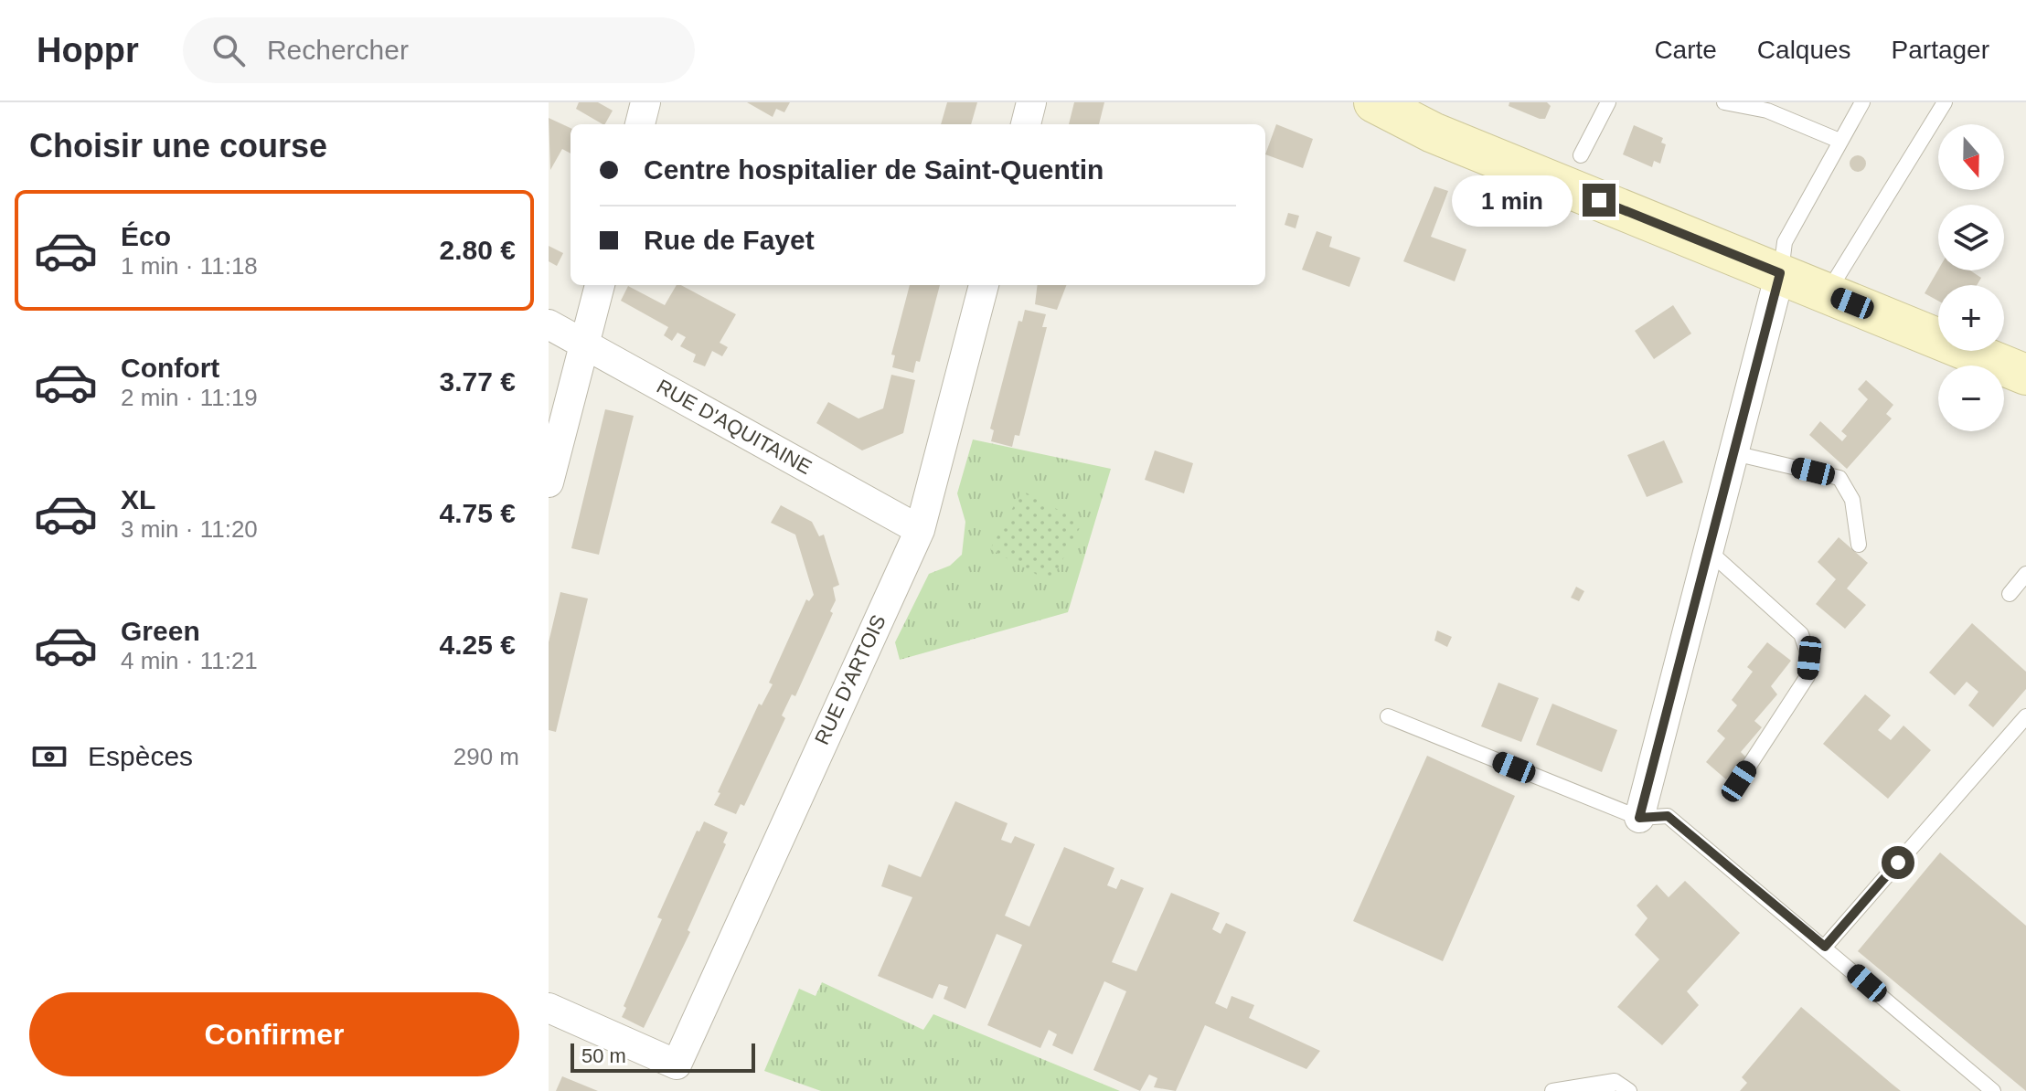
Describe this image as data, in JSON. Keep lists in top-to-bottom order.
{
  "streets": {
    "street": ["RUE D'AQUITAINE", "RUE D'ARTOIS"]
  },
  "crossings": [
    ["RUE D'AQUITAINE", "RUE D'ARTOIS"]
  ],
  "scale_bar": "50 m",
  "north": "bottom",
  "page": {
    "header": "Hoppr",
    "search": "Rechercher",
    "nav": ["Carte", "Calques", "Partager"],
    "heading": "Choisir une course",
    "map_buttons": ["+", "−"],
    "banner": ["Centre hospitalier de Saint-Quentin", "Rue de Fayet"],
    "bubble": "1 min",
    "list": [
      {
        "name": "Éco",
        "note": "1 min · 11:18",
        "value": "2.80 €"
      },
      {
        "name": "Confort",
        "note": "2 min · 11:19",
        "value": "3.77 €"
      },
      {
        "name": "XL",
        "note": "3 min · 11:20",
        "value": "4.75 €"
      },
      {
        "name": "Green",
        "note": "4 min · 11:21",
        "value": "4.25 €"
      }
    ],
    "pay": ["Espèces", "290 m"],
    "buttons": "Confirmer",
    "scale": "50 m"
  }
}
